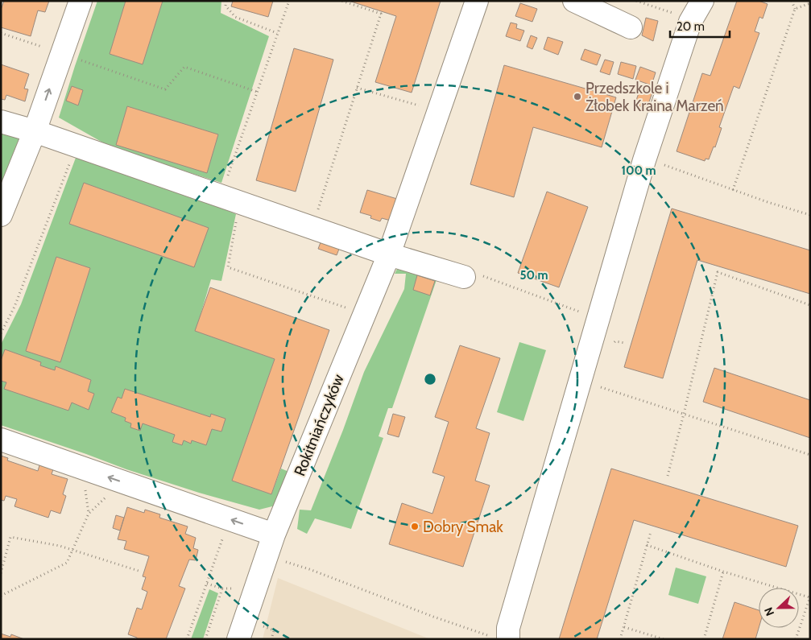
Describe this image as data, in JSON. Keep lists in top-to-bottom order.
{
  "streets": {
    "street": ["Rokitniańczyków"]
  },
  "places": ["Przedszkole i Żłobek Kraina Marzeń", "Dobry Smak"],
  "scale_bar": "20 m",
  "north": "left",
  "rings": ["100 m", "50 m"]
}
